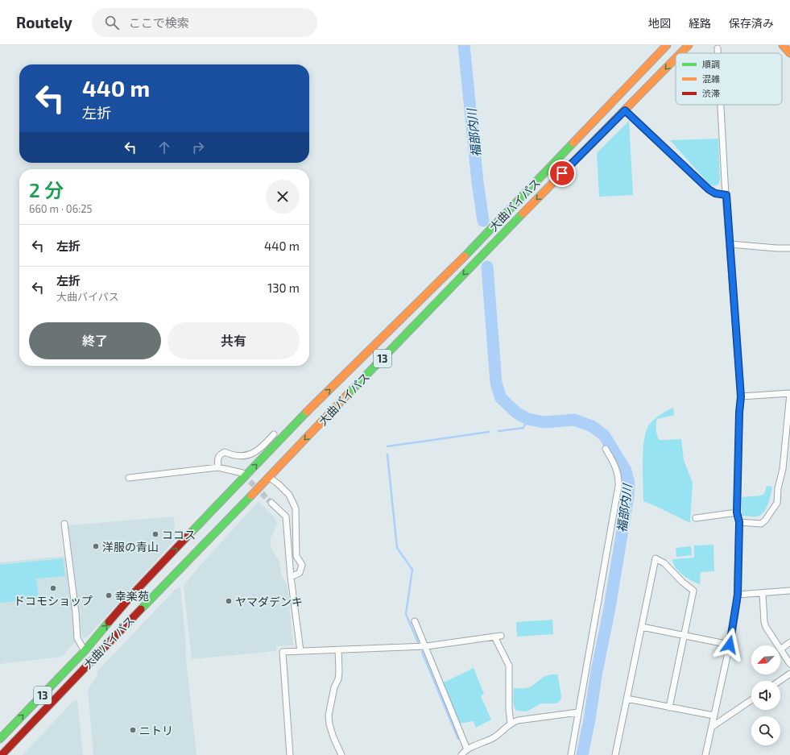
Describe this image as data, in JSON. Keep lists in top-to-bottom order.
{
  "streets": {
    "highway": ["大曲バイパス", "13"]
  },
  "water": ["福部内川"],
  "places": [
    "ココス",
    "洋服の青山",
    "ドコモショップ",
    "幸楽苑",
    "ヤマダデンキ",
    "ニトリ"
  ],
  "legend": ["順調", "混雑", "渋滞"],
  "north": "bottom left",
  "page": {
    "header": "Routely",
    "search": "ここで検索",
    "nav": ["地図", "経路", "保存済み"],
    "turn": ["440 m", "左折"],
    "heading": ["2 分", "660 m · 06:25"],
    "list": [
      {
        "name": "左折",
        "value": "440 m"
      },
      {
        "name": "左折",
        "note": "大曲バイパス",
        "value": "130 m"
      }
    ],
    "buttons": ["終了", "共有"]
  }
}
